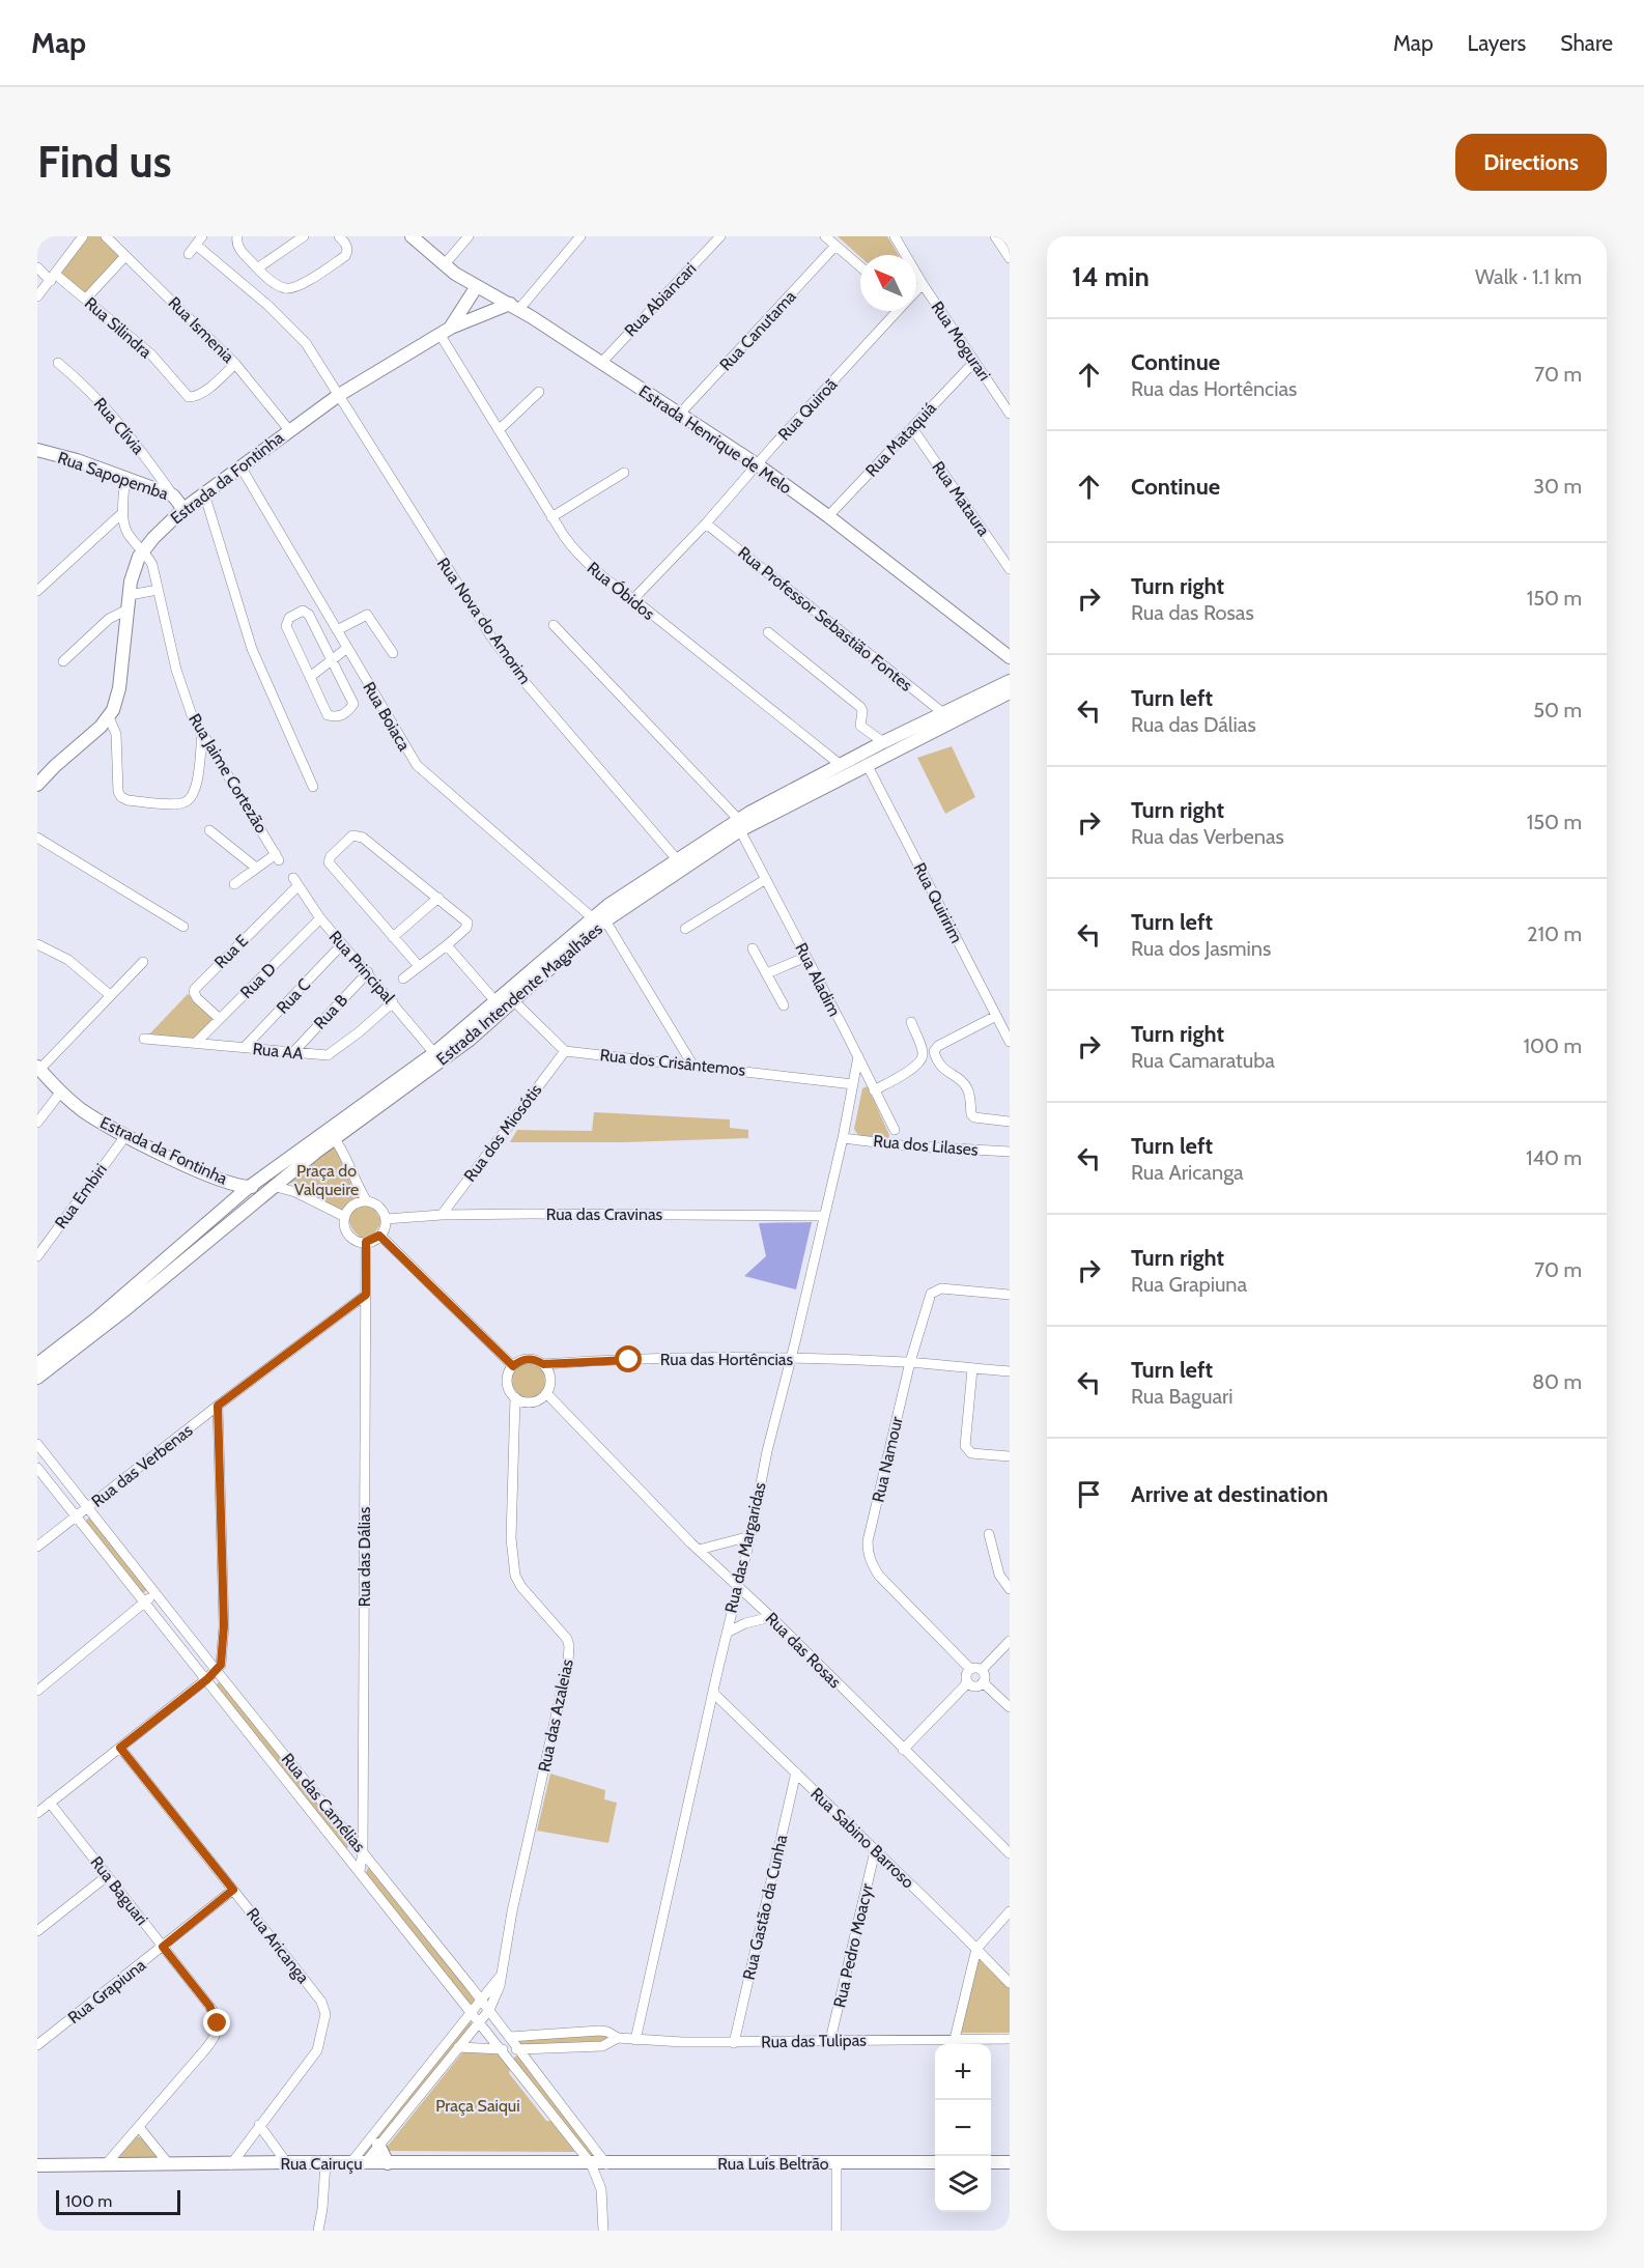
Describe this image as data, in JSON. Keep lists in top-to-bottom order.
{
  "streets": {
    "main road": [
      "Estrada Henrique de Melo",
      "Rua Sapopemba",
      "Estrada da Fontinha",
      "Estrada Intendente Magalhães",
      "Rua Cairuçu",
      "Rua Luís Beltrão"
    ],
    "street": [
      "Rua Abiancari",
      "Rua Silindra",
      "Rua Ismenia",
      "Rua Canutama",
      "Rua Mogurari",
      "Rua Quiroã",
      "Rua Clívia",
      "Rua Mataquiá",
      "Rua Mataura",
      "Rua Óbidos",
      "Rua Professor Sebastião Fontes",
      "Rua Nova do Amorim",
      "Rua Boiaca",
      "Rua Jaime Cortezão",
      "Rua Quiririm",
      "Rua E",
      "Rua Principal",
      "Rua Aladim",
      "Rua D",
      "Rua C",
      "Rua B",
      "Rua AA",
      "Rua dos Crisântemos",
      "Rua dos Miosótis",
      "Rua dos Lilases",
      "Rua Embiri",
      "Rua das Cravinas",
      "Rua das Hortências",
      "Rua Namour",
      "Rua das Verbenas",
      "Rua das Margaridas",
      "Rua das Dálias",
      "Rua das Rosas",
      "Rua das Azaleias",
      "Rua das Camélias",
      "Rua Sabino Barroso",
      "Rua Baguari",
      "Rua Gastão da Cunha",
      "Rua Aricanga",
      "Rua Pedro Moacyr",
      "Rua Grapiuna",
      "Rua das Tulipas"
    ]
  },
  "crossings": [
    ["Rua Abiancari", "Estrada Henrique de Melo"],
    ["Rua Silindra", "Rua Ismenia"],
    ["Rua Ismenia", "Estrada da Fontinha"],
    ["Rua Canutama", "Estrada Henrique de Melo"],
    ["Rua Mogurari", "Rua Quiroã"],
    ["Rua Mogurari", "Rua Mataquiá"],
    ["Rua Quiroã", "Estrada Henrique de Melo"],
    ["Rua Quiroã", "Rua Óbidos"],
    ["Rua Quiroã", "Rua Professor Sebastião Fontes"],
    ["Rua Clívia", "Rua Sapopemba"],
    ["Estrada Henrique de Melo", "Rua Mataquiá"],
    ["Estrada Henrique de Melo", "Estrada da Fontinha"],
    ["Rua Mataquiá", "Rua Mataura"],
    ["Rua Sapopemba", "Estrada da Fontinha"],
    ["Estrada da Fontinha", "Rua Óbidos"],
    ["Estrada da Fontinha", "Rua Nova do Amorim"],
    ["Estrada da Fontinha", "Rua Boiaca"],
    ["Estrada da Fontinha", "Rua Jaime Cortezão"],
    ["Estrada da Fontinha", "Estrada Intendente Magalhães"],
    ["Estrada da Fontinha", "Rua Embiri"],
    ["Rua Óbidos", "Estrada Intendente Magalhães"],
    ["Rua Professor Sebastião Fontes", "Estrada Intendente Magalhães"],
    ["Rua Nova do Amorim", "Estrada Intendente Magalhães"],
    ["Rua Boiaca", "Estrada Intendente Magalhães"],
    ["Rua Quiririm", "Estrada Intendente Magalhães"],
    ["Rua E", "Rua Principal"],
    ["Rua E", "Rua D"],
    ["Rua Principal", "Rua D"],
    ["Rua Principal", "Estrada Intendente Magalhães"],
    ["Rua Principal", "Rua C"],
    ["Rua Principal", "Rua B"],
    ["Rua Principal", "Rua AA"],
    ["Rua Aladim", "Estrada Intendente Magalhães"],
    ["Rua Aladim", "Rua das Margaridas"],
    ["Rua D", "Rua AA"],
    ["Rua C", "Rua AA"],
    ["Rua B", "Rua AA"],
    ["Rua dos Crisântemos", "Rua dos Miosótis"],
    ["Rua dos Crisântemos", "Rua das Margaridas"],
    ["Rua dos Miosótis", "Rua das Cravinas"],
    ["Rua dos Lilases", "Rua das Margaridas"],
    ["Rua das Cravinas", "Rua das Margaridas"],
    ["Rua das Cravinas", "Rua das Dálias"],
    ["Rua das Hortências", "Rua Namour"],
    ["Rua das Hortências", "Rua das Margaridas"],
    ["Rua das Hortências", "Rua das Rosas"],
    ["Rua das Hortências", "Rua das Azaleias"],
    ["Rua das Verbenas", "Rua das Dálias"],
    ["Rua das Verbenas", "Rua das Camélias"],
    ["Rua das Margaridas", "Rua das Rosas"],
    ["Rua das Margaridas", "Rua Sabino Barroso"],
    ["Rua das Margaridas", "Rua das Tulipas"],
    ["Rua das Dálias", "Rua das Camélias"],
    ["Rua das Rosas", "Rua das Azaleias"],
    ["Rua das Azaleias", "Rua das Camélias"],
    ["Rua das Camélias", "Rua das Tulipas"],
    ["Rua das Camélias", "Rua Cairuçu"],
    ["Rua das Camélias", "Rua Luís Beltrão"],
    ["Rua Sabino Barroso", "Rua Gastão da Cunha"],
    ["Rua Sabino Barroso", "Rua Pedro Moacyr"],
    ["Rua Baguari", "Rua Grapiuna"],
    ["Rua Baguari", "Rua Cairuçu"],
    ["Rua Gastão da Cunha", "Rua das Tulipas"],
    ["Rua Aricanga", "Rua Grapiuna"],
    ["Rua Aricanga", "Rua Cairuçu"],
    ["Rua Pedro Moacyr", "Rua das Tulipas"],
    ["Rua Cairuçu", "Rua Luís Beltrão"]
  ],
  "parks": ["Praça do Valqueire", "Praça Saiqui"],
  "scale_bar": "100 m",
  "north": "top left",
  "page": {
    "header": "Map",
    "nav": ["Map", "Layers", "Share"],
    "buttons": "Directions",
    "title": "Find us",
    "heading": ["14 min", "Walk · 1.1 km"],
    "list": [
      ["Continue", "Rua das Hortências", "70 m"],
      ["Continue", "30 m"],
      ["Turn right", "Rua das Rosas", "150 m"],
      ["Turn left", "Rua das Dálias", "50 m"],
      ["Turn right", "Rua das Verbenas", "150 m"],
      ["Turn left", "Rua dos Jasmins", "210 m"],
      ["Turn right", "Rua Camaratuba", "100 m"],
      ["Turn left", "Rua Aricanga", "140 m"],
      ["Turn right", "Rua Grapiuna", "70 m"],
      ["Turn left", "Rua Baguari", "80 m"],
      "Arrive at destination"
    ],
    "map_buttons": ["+", "−"],
    "scale": "100 m"
  }
}
